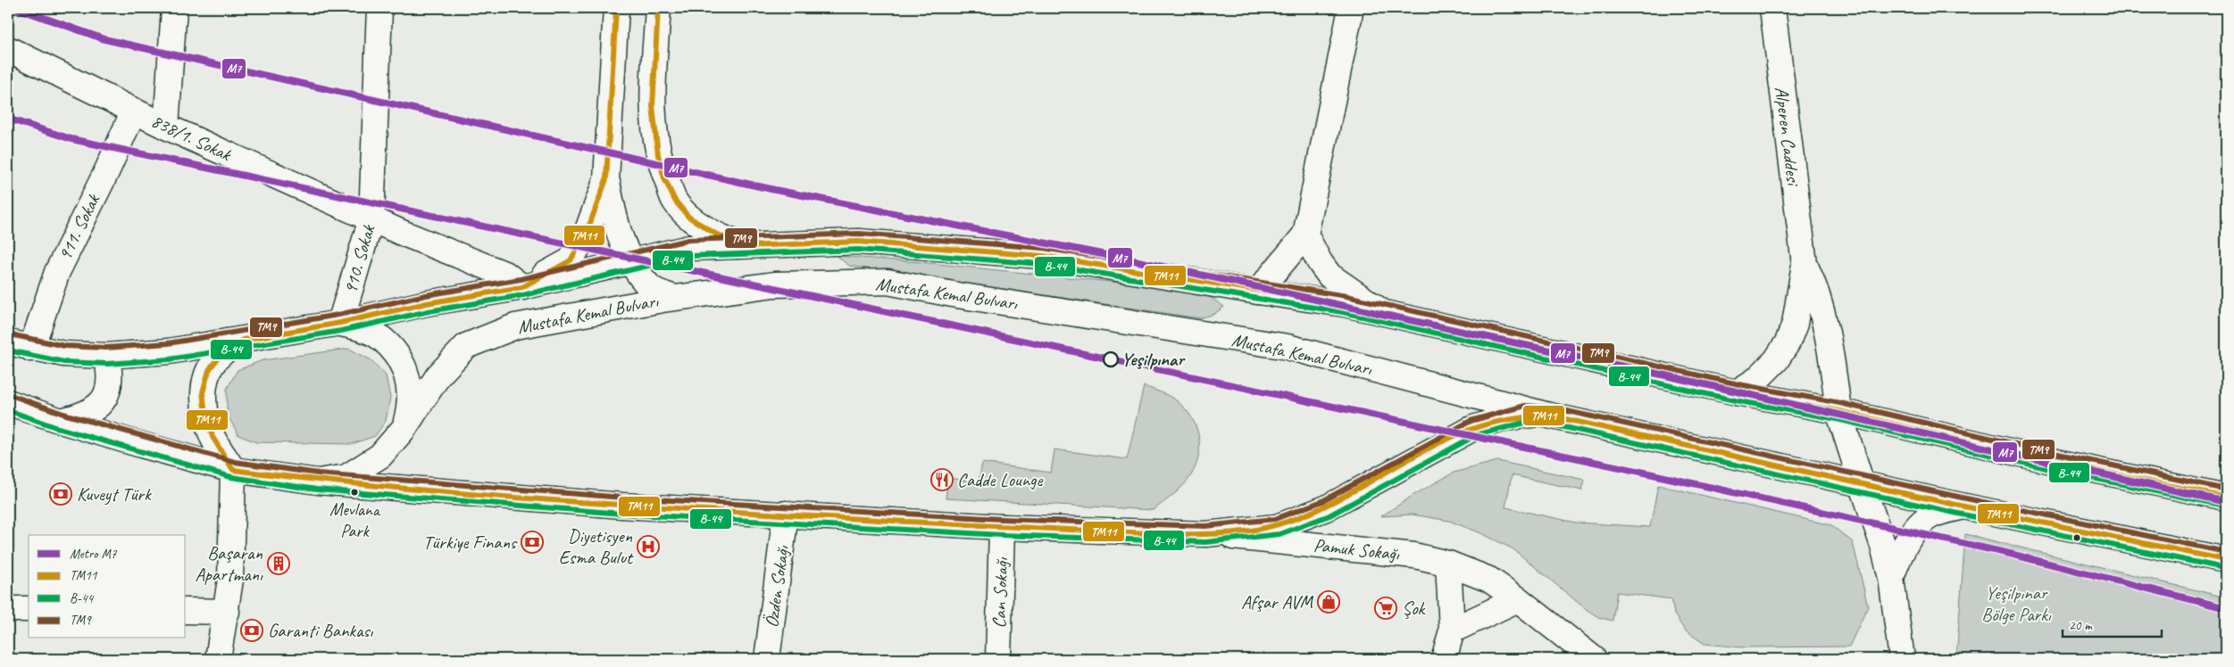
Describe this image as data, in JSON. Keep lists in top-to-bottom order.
{
  "streets": {
    "main road": [
      "Alperen Caddesi",
      "838/1. Sokak",
      "911. Sokak",
      "910. Sokak",
      "Mustafa Kemal Bulvarı",
      "Pamuk Sokağı",
      "Özden Sokağı",
      "Can Sokağı"
    ]
  },
  "crossings": [
    ["838/1. Sokak", "911. Sokak"],
    ["838/1. Sokak", "910. Sokak"],
    ["838/1. Sokak", "Mustafa Kemal Bulvarı"],
    ["911. Sokak", "Mustafa Kemal Bulvarı"],
    ["910. Sokak", "Mustafa Kemal Bulvarı"],
    ["Mustafa Kemal Bulvarı", "Pamuk Sokağı"],
    ["Pamuk Sokağı", "Özden Sokağı"],
    ["Pamuk Sokağı", "Can Sokağı"]
  ],
  "parks": ["Yeşilpınar Bölge Parkı"],
  "places": {
    "other": ["Yeşilpınar", "Mevlana Park"],
    "restaurant": ["Cadde Lounge"],
    "bank": ["Kuveyt Türk", "Türkiye Finans", "Garanti Bankası"],
    "hospital": ["Diyetisyen Esma Bulut"],
    "building": ["Başaran Apartmanı"],
    "shop": ["Afşar AVM"],
    "supermarket": ["Şok"]
  },
  "lines": [
    "metro line M7",
    "transit line TM11",
    "transit line TM9",
    "transit line B-44"
  ],
  "legend": [
    "Metro M7",
    "TM11",
    "B-44",
    "TM9"
  ],
  "scale_bar": "20 m"
}
